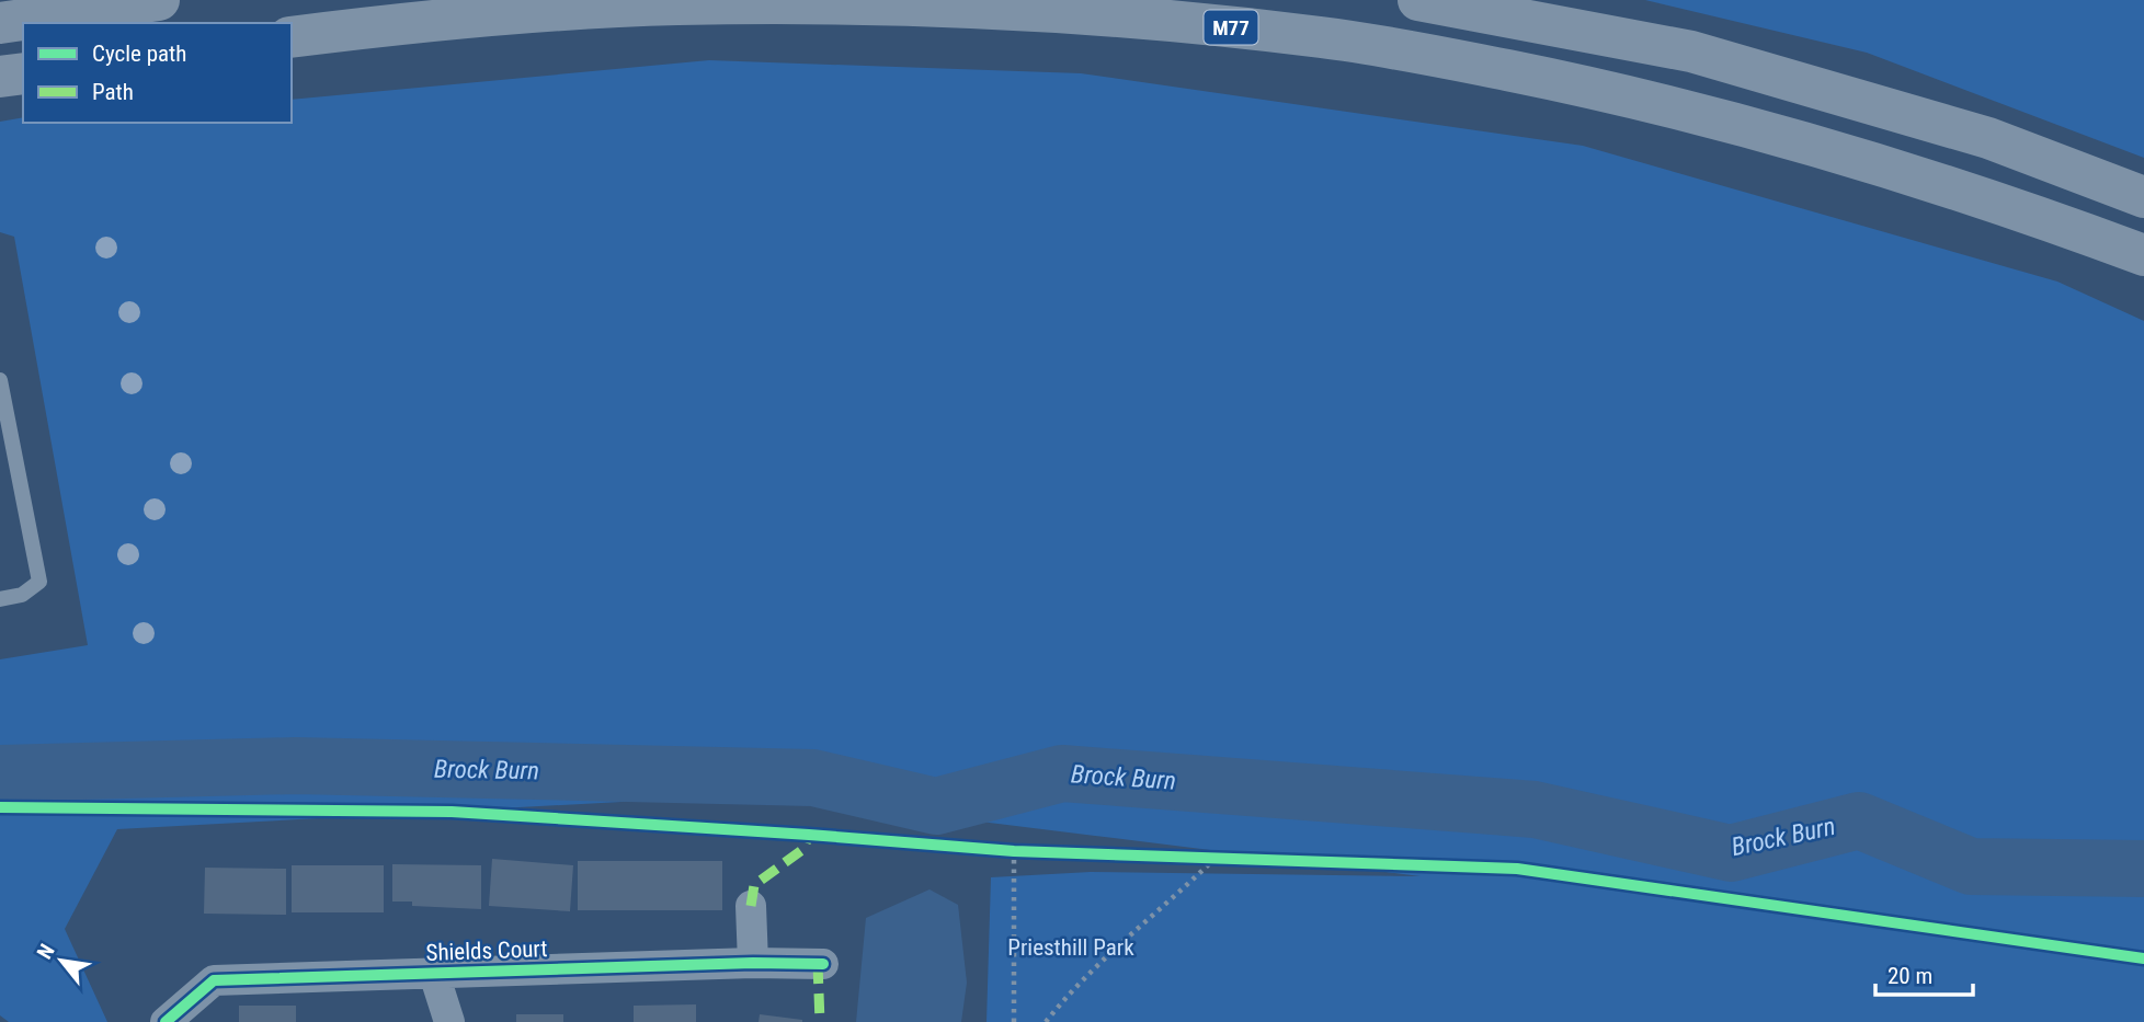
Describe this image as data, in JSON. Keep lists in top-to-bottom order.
{
  "streets": {
    "highway": ["M77"],
    "street": ["Shields Court"]
  },
  "water": ["Brock Burn"],
  "parks": ["Priesthill Park"],
  "legend": ["Cycle path", "Path"],
  "scale_bar": "20 m",
  "north": "top left"
}
